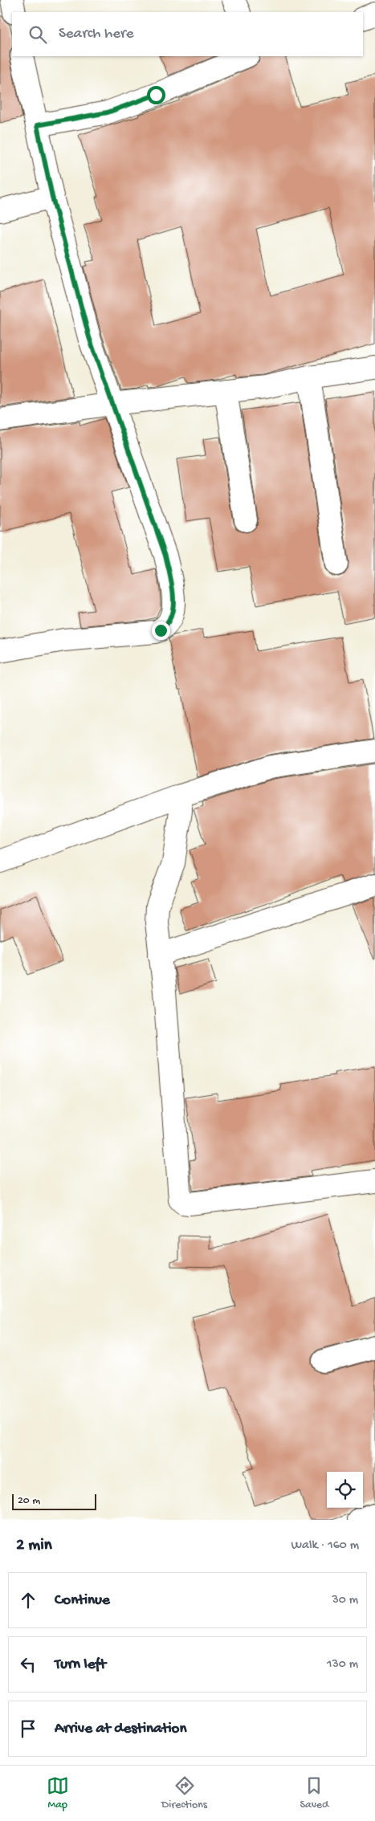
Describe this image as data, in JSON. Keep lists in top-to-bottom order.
{
  "scale_bar": "20 m",
  "page": {
    "search": "Search here",
    "scale": "20 m",
    "heading": ["2 min", "Walk · 160 m"],
    "list": [
      ["Continue", "30 m"],
      ["Turn left", "130 m"],
      "Arrive at destination"
    ],
    "nav": ["Map", "Directions", "Saved"]
  }
}
